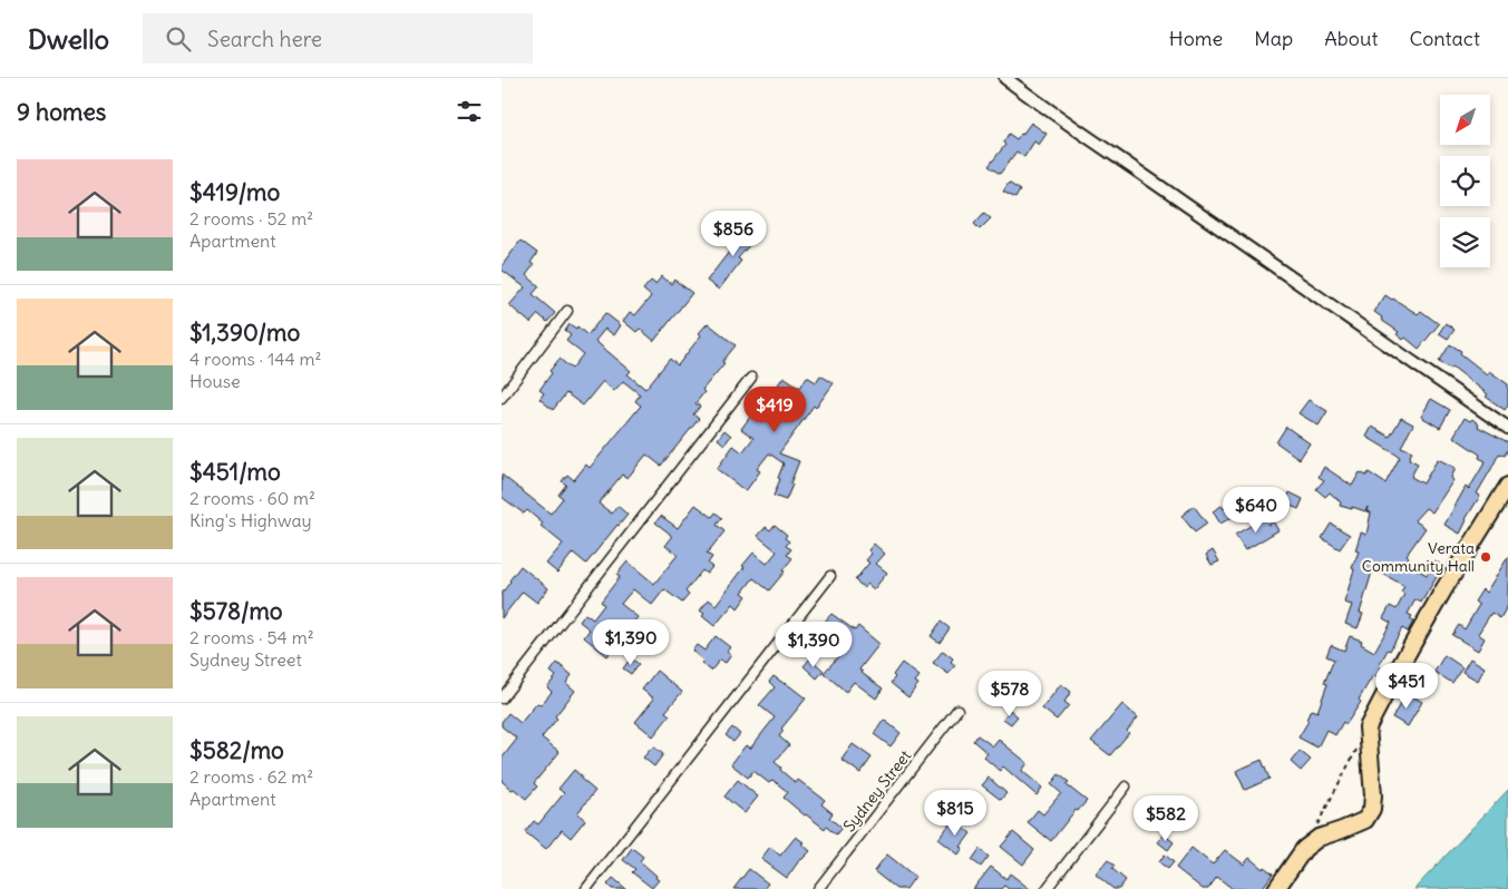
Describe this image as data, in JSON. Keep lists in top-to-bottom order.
{
  "streets": {
    "street": ["Sydney Street"]
  },
  "places": ["Verata Community Hall"],
  "north": "bottom left",
  "page": {
    "header": "Dwello",
    "search": "Search here",
    "nav": [
      "Home",
      "Map",
      "About",
      "Contact"
    ],
    "heading": "9 homes",
    "list": [
      {
        "name": "$419/mo",
        "note": "2 rooms · 52 m² · Apartment"
      },
      {
        "name": "$1,390/mo",
        "note": "4 rooms · 144 m² · House"
      },
      {
        "name": "$451/mo",
        "note": "2 rooms · 60 m² · King's Highway"
      },
      {
        "name": "$578/mo",
        "note": "2 rooms · 54 m² · Sydney Street"
      },
      {
        "name": "$582/mo",
        "note": "2 rooms · 62 m² · Apartment"
      }
    ],
    "price": [
      "$856",
      "$419",
      "$640",
      "$1,390",
      "$1,390",
      "$451",
      "$578",
      "$815",
      "$582"
    ]
  }
}
